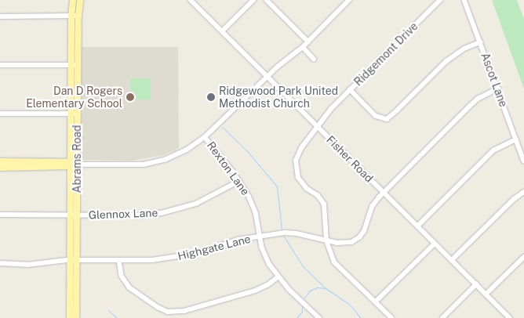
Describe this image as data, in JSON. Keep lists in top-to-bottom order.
{
  "streets": {
    "main road": ["Abrams Road"],
    "street": [
      "Ridgemont Drive",
      "Ascot Lane",
      "Fisher Road",
      "Rexton Lane",
      "Glennox Lane",
      "Highgate Lane"
    ]
  },
  "crossings": [
    ["Ridgemont Drive", "Fisher Road"],
    ["Ridgemont Drive", "Highgate Lane"],
    ["Ascot Lane", "Highgate Lane"],
    ["Abrams Road", "Glennox Lane"],
    ["Abrams Road", "Highgate Lane"],
    ["Fisher Road", "Highgate Lane"],
    ["Rexton Lane", "Glennox Lane"],
    ["Rexton Lane", "Highgate Lane"]
  ],
  "places": ["Dan D Rogers Elementary School", "Ridgewood Park United Methodist Church"]
}
